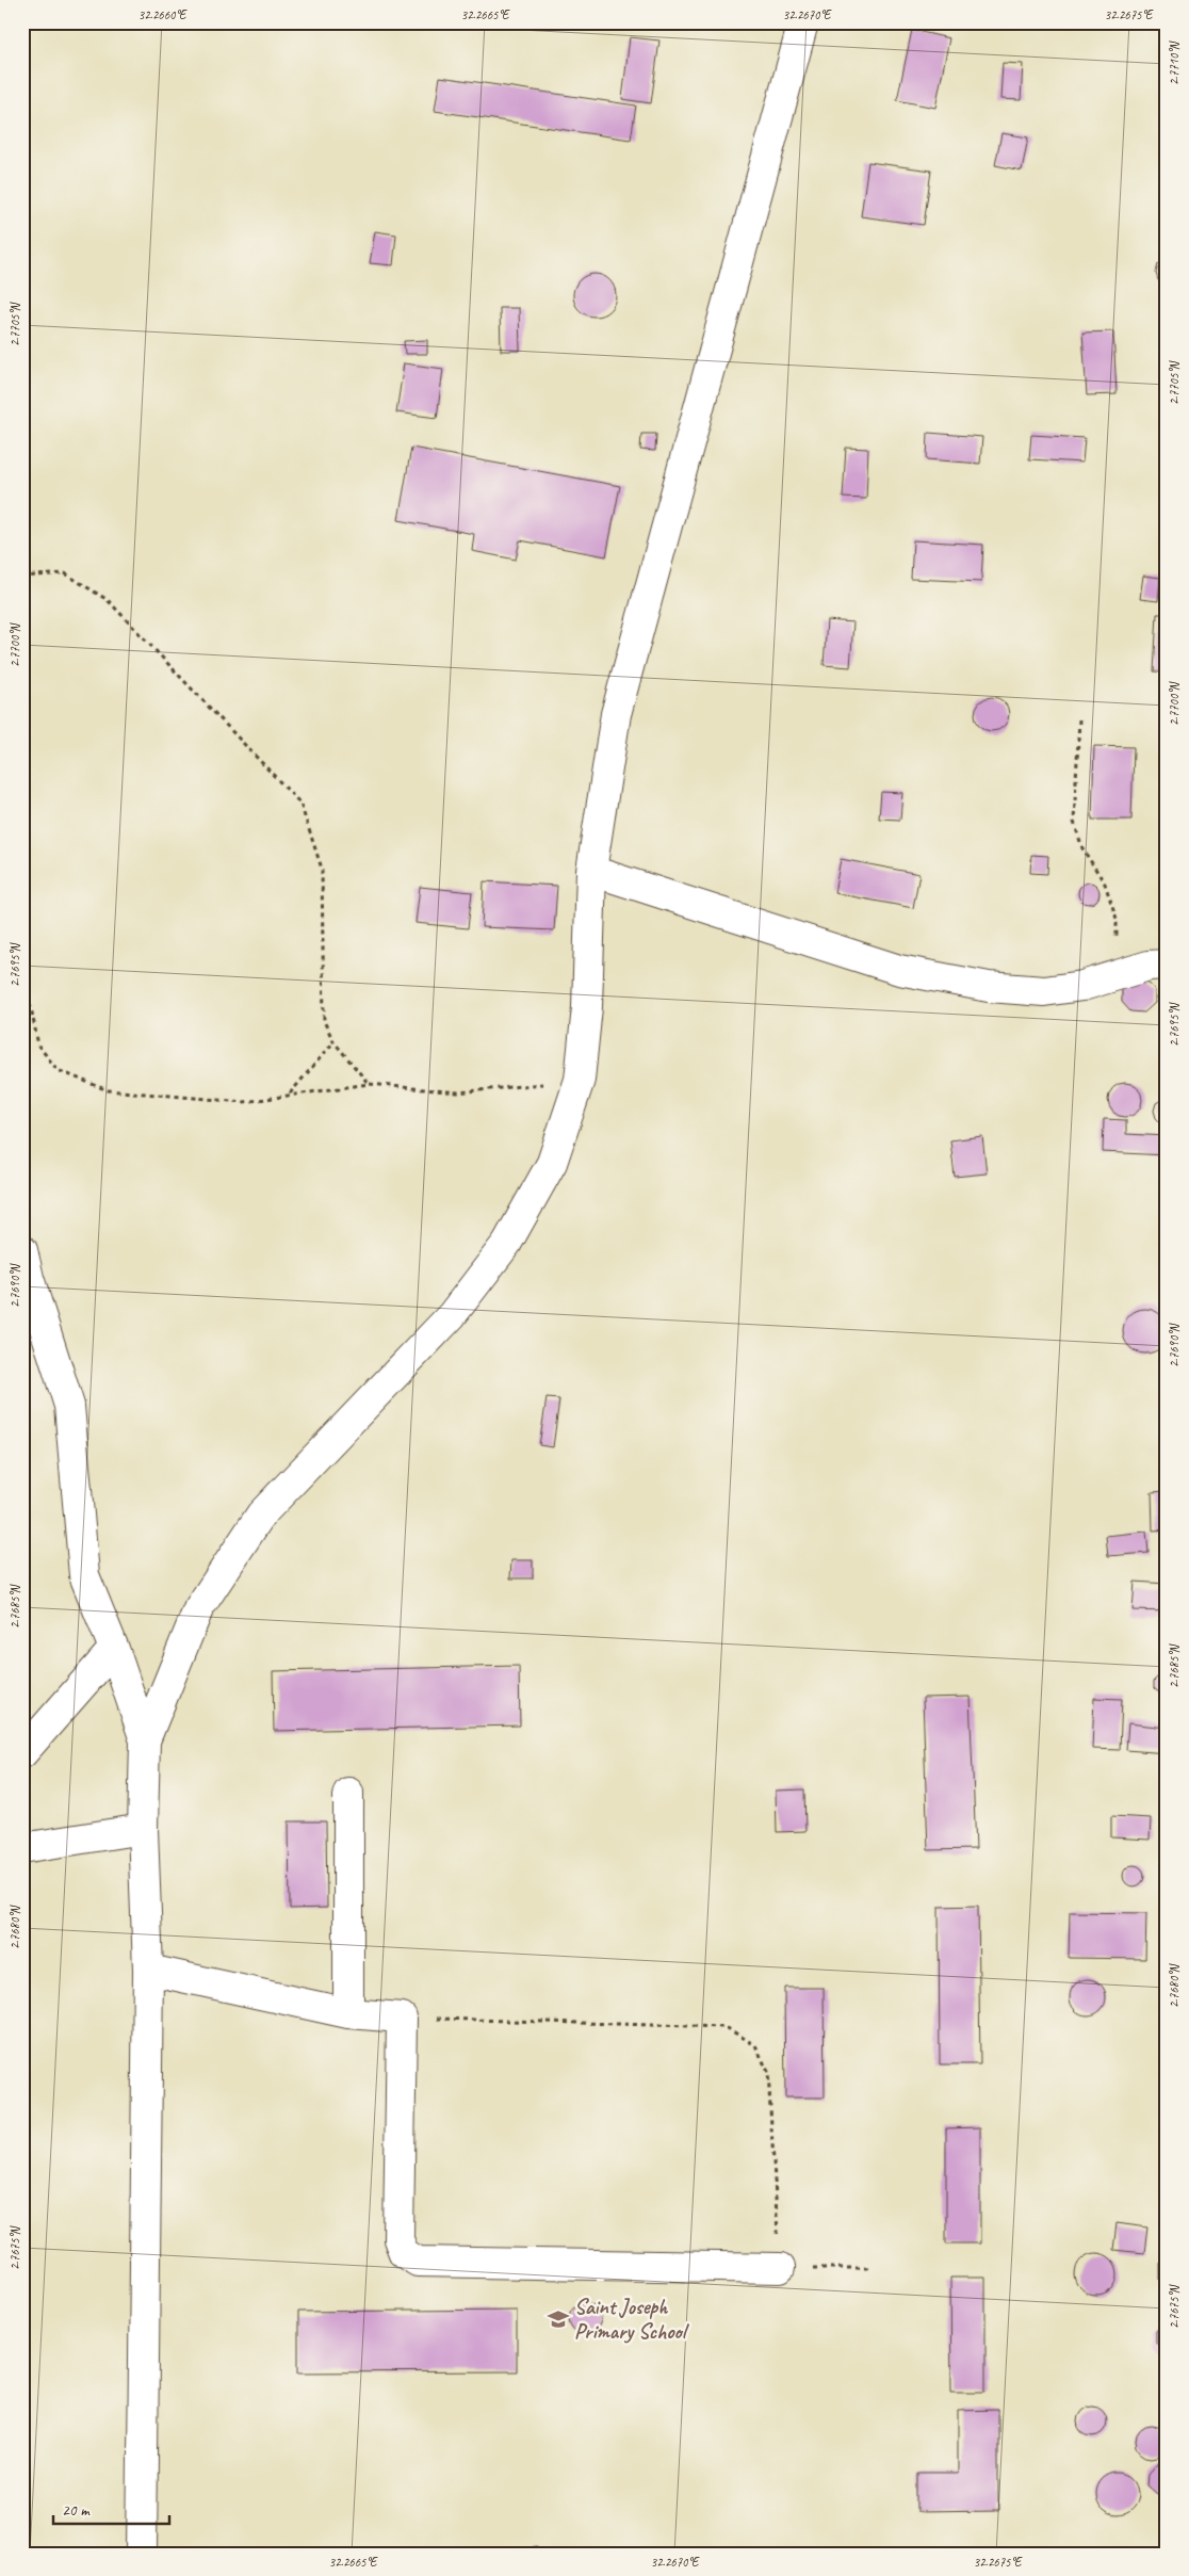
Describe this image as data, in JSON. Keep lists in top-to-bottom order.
{
  "places": {
    "school or university": ["Saint Joseph Primary School"]
  },
  "scale_bar": "20 m",
  "coordinates": [
    "32.2660°E",
    "32.2665°E",
    "32.2670°E",
    "32.2675°E",
    "2.7710°N",
    "2.7705°N",
    "2.7700°N",
    "2.7695°N",
    "2.7690°N",
    "2.7685°N",
    "2.7680°N",
    "2.7675°N"
  ]
}
